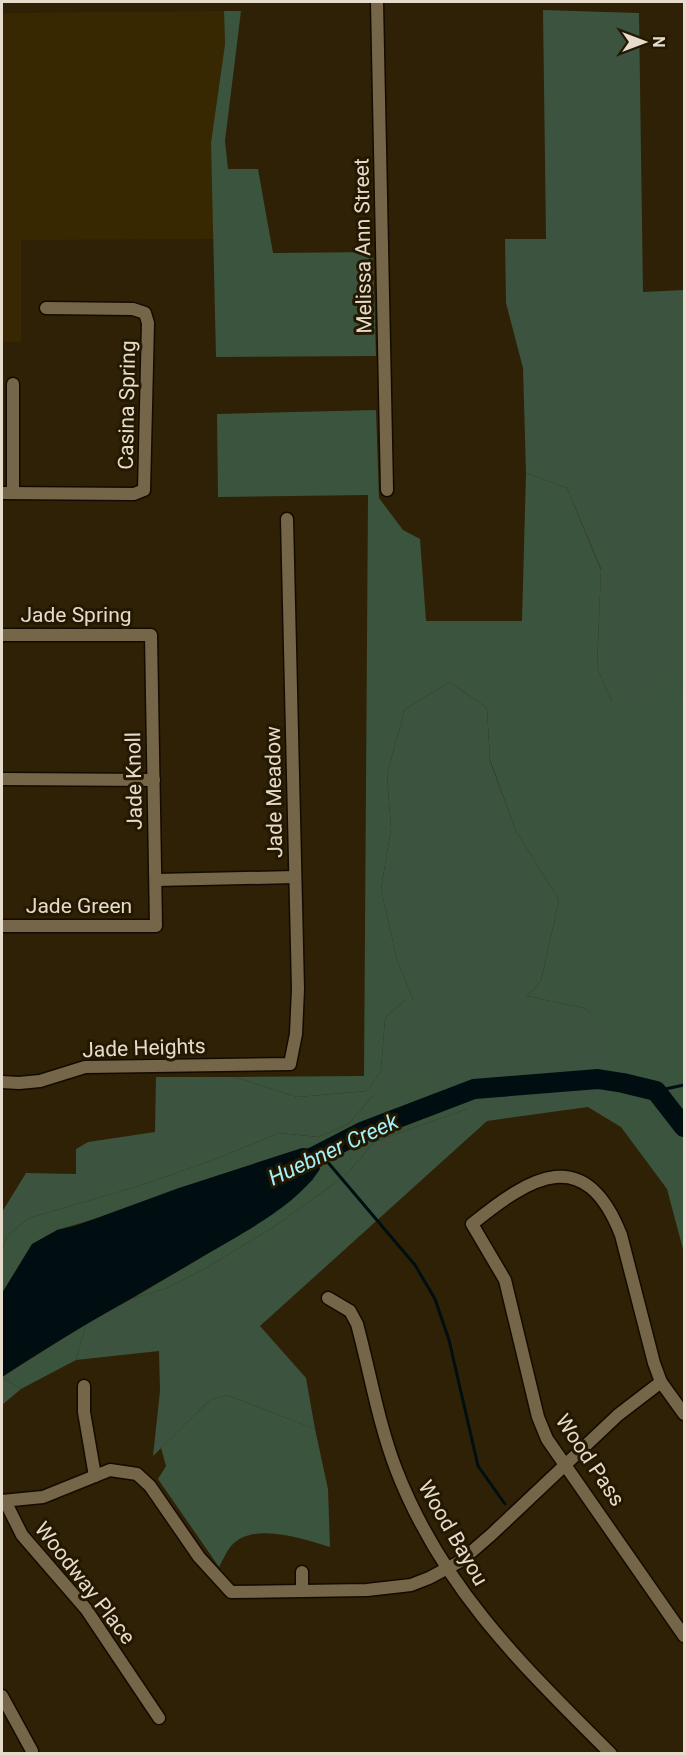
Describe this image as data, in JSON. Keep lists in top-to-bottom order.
{
  "streets": {
    "street": [
      "Melissa Ann Street",
      "Casina Spring",
      "Jade Spring",
      "Jade Knoll",
      "Jade Meadow",
      "Jade Green",
      "Jade Heights",
      "Wood Pass",
      "Wood Bayou",
      "Woodway Place"
    ]
  },
  "crossings": [
    ["Jade Spring", "Jade Knoll"],
    ["Jade Knoll", "Jade Green"],
    ["Jade Meadow", "Jade Heights"]
  ],
  "water": ["Huebner Creek"],
  "north": "right"
}
